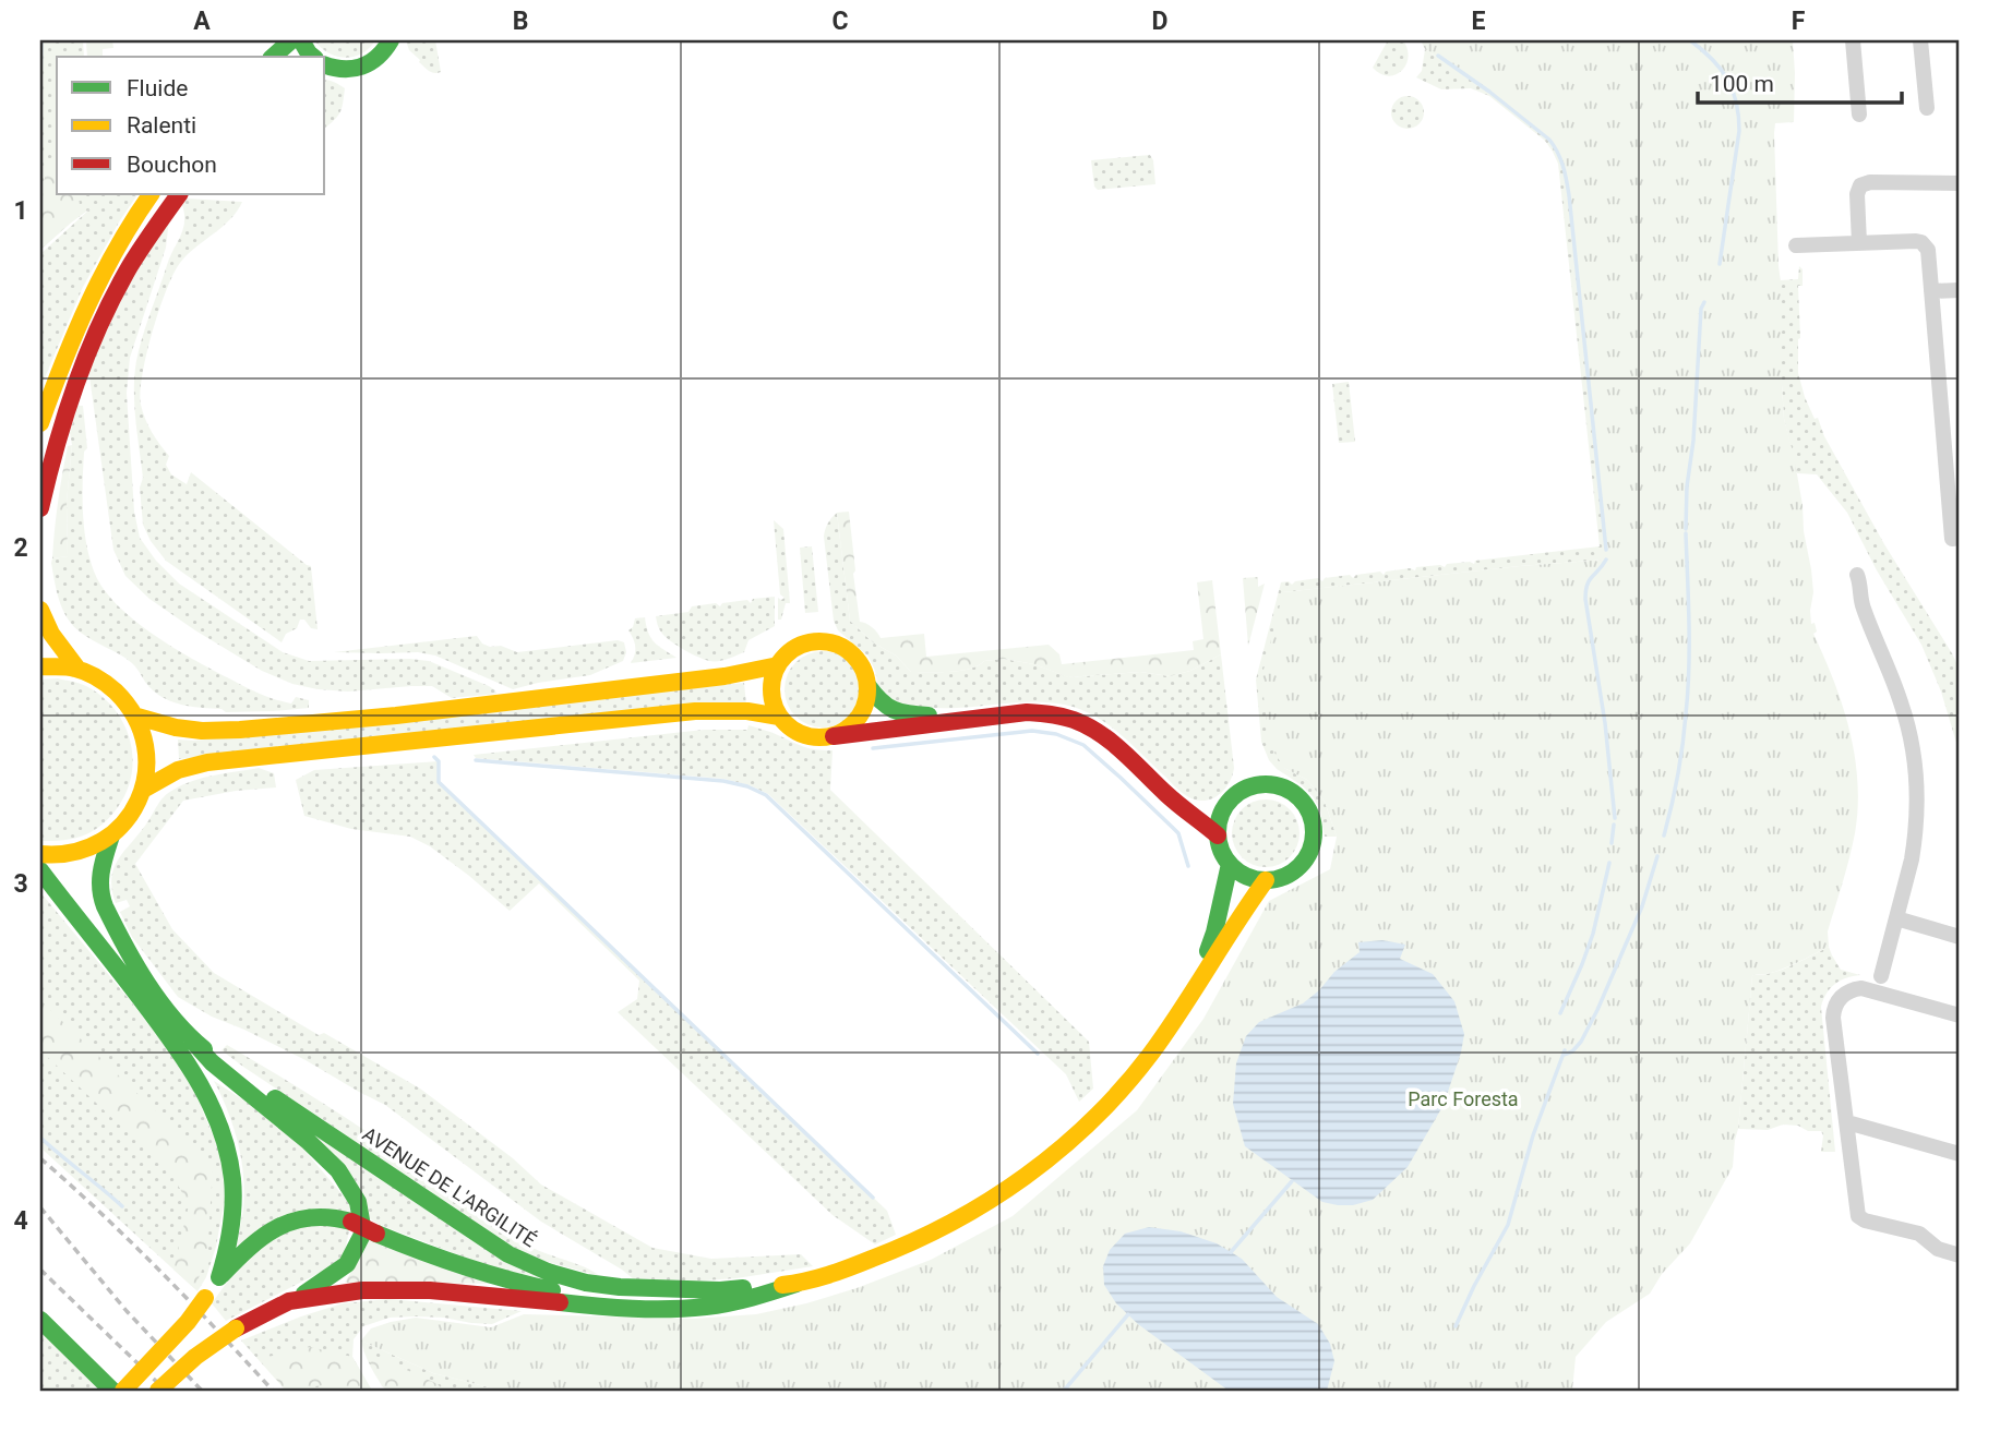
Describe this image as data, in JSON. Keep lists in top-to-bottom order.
{
  "streets": {
    "main road": ["AVENUE DE L'ARGILITÉ"]
  },
  "parks": ["Parc Foresta"],
  "legend": ["Fluide", "Ralenti", "Bouchon"],
  "scale_bar": "100 m",
  "grid": {
    "columns": [
      "A",
      "B",
      "C",
      "D",
      "E",
      "F"
    ],
    "rows": [
      "1",
      "2",
      "3",
      "4"
    ]
  }
}
